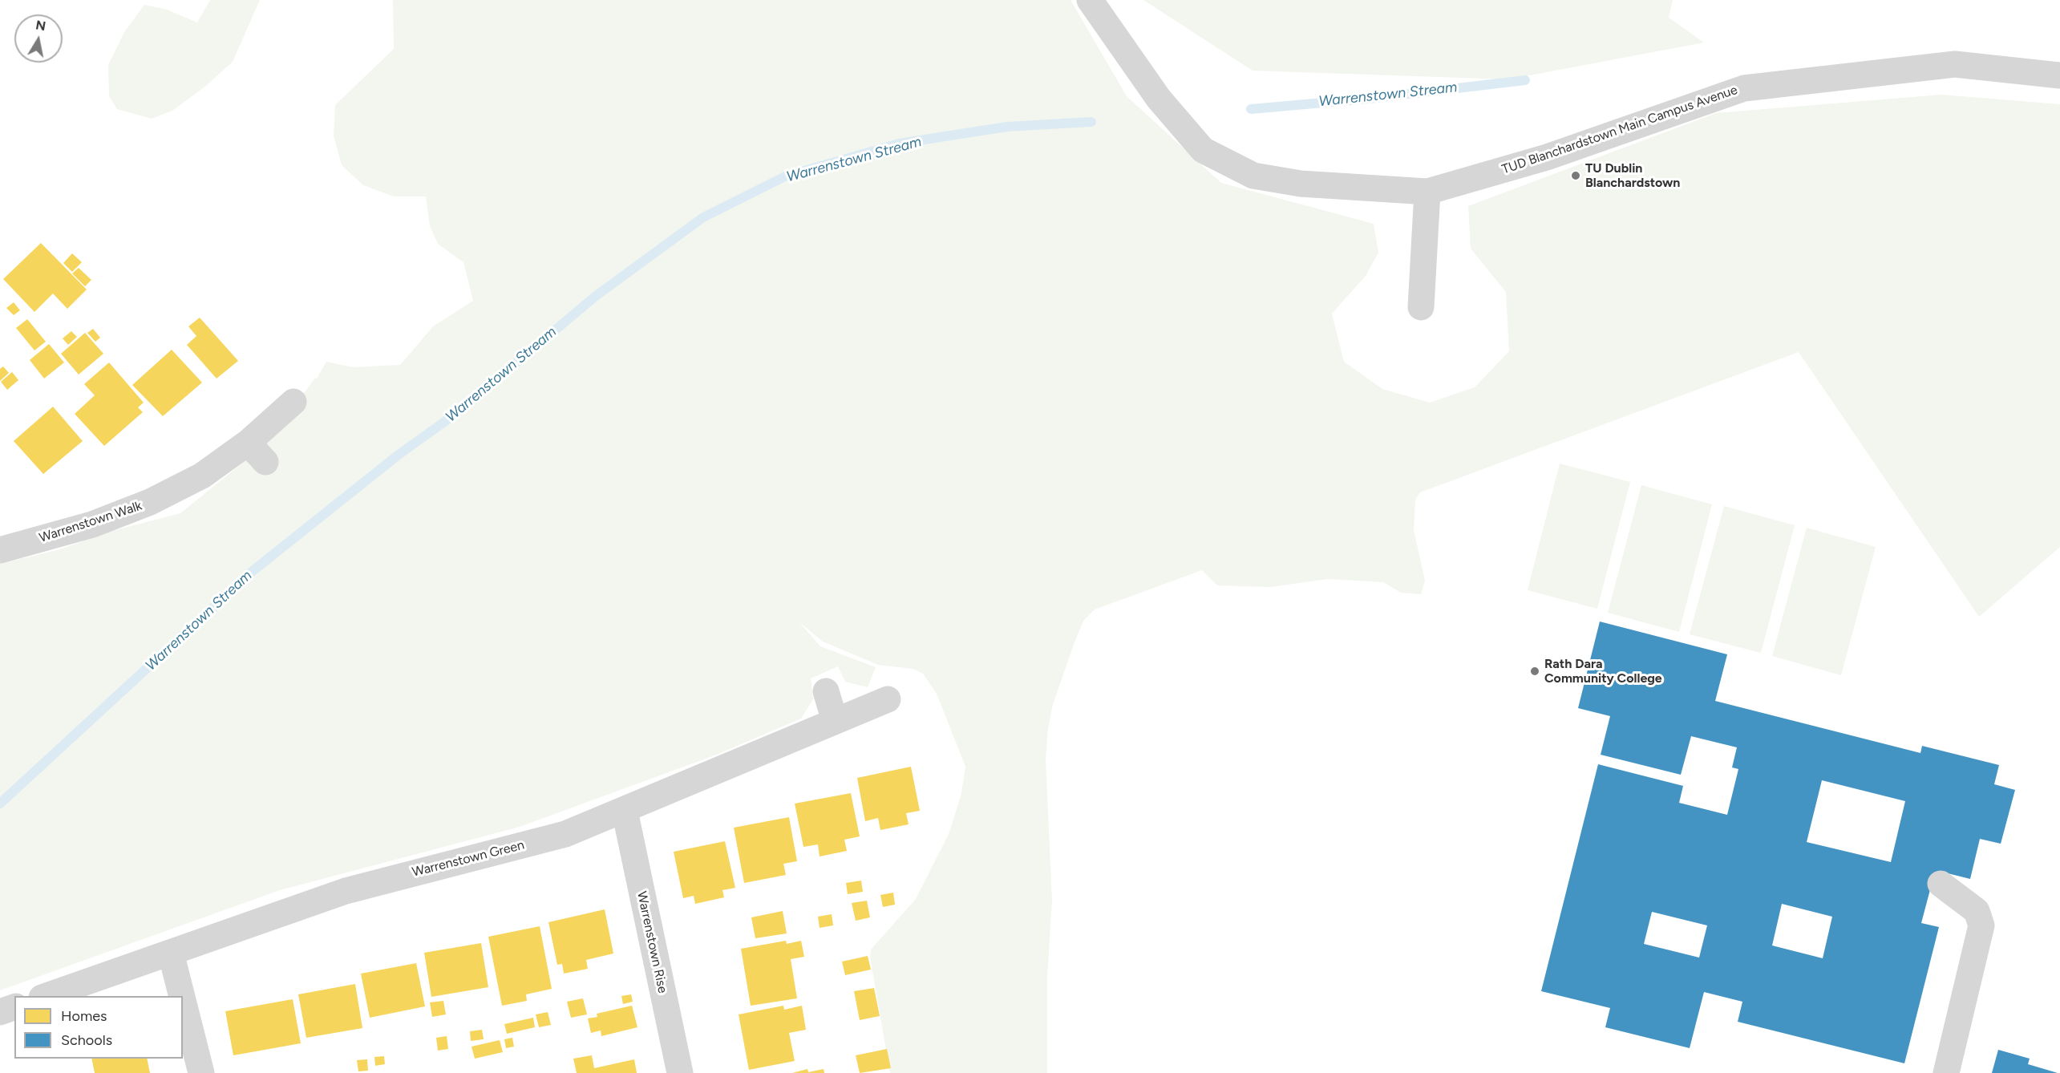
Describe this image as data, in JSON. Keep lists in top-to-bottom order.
{
  "streets": {
    "street": [
      "TUD Blanchardstown Main Campus Avenue",
      "Warrenstown Walk",
      "Warrenstown Green",
      "Warrenstown Rise"
    ]
  },
  "crossings": [
    ["Warrenstown Green", "Warrenstown Rise"]
  ],
  "water": ["Warrenstown Stream"],
  "places": ["TU Dublin Blanchardstown", "Rath Dara Community College"],
  "legend": ["Homes", "Schools"],
  "north": "top"
}
